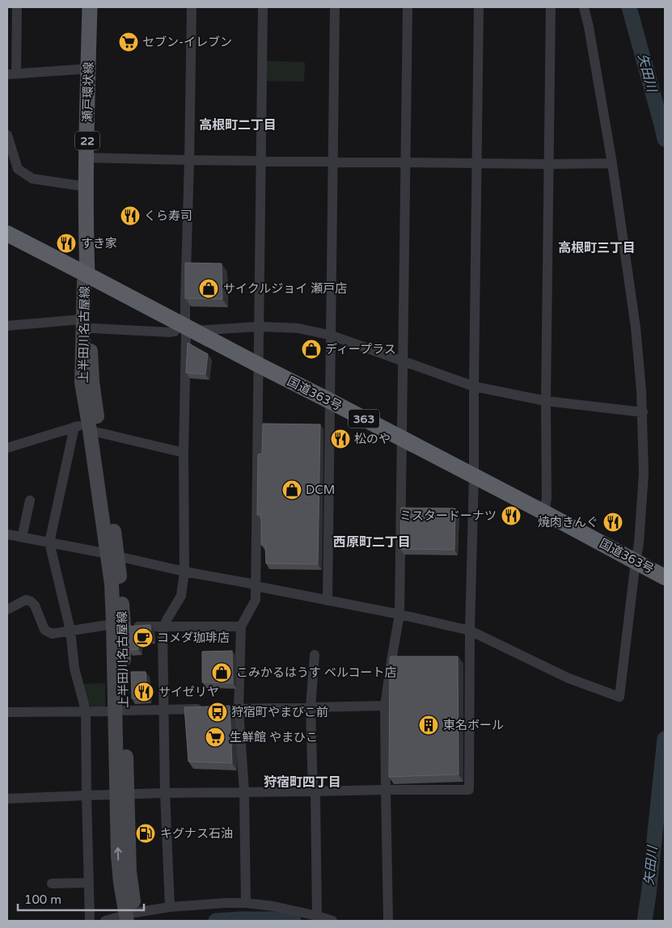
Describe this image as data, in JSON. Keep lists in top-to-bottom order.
{
  "streets": {
    "highway": ["国道363号", "363"],
    "main road": ["瀬戸環状線", "22", "上半田川名古屋線"]
  },
  "crossings": [
    ["瀬戸環状線", "上半田川名古屋線"],
    ["瀬戸環状線", "国道363号"],
    ["上半田川名古屋線", "国道363号"]
  ],
  "districts": [
    "高根町二丁目",
    "高根町三丁目",
    "西原町二丁目",
    "狩宿町四丁目"
  ],
  "water": ["矢田川"],
  "places": {
    "supermarket": ["セブン-イレブン", "生鮮館 やまひこ"],
    "restaurant": [
      "くら寿司",
      "すき家",
      "松のや",
      "ミスタードーナツ",
      "焼肉きんぐ",
      "サイゼリヤ"
    ],
    "shop": [
      "サイクルジョイ 瀬戸店",
      "ディープラス",
      "DCM",
      "こみかるはうす ベルコート店"
    ],
    "cafe": ["コメダ珈琲店"],
    "bus stop": ["狩宿町やまびこ前"],
    "building": ["東名ボール"],
    "fuel station": ["キグナス石油"]
  },
  "scale_bar": "100 m"
}
